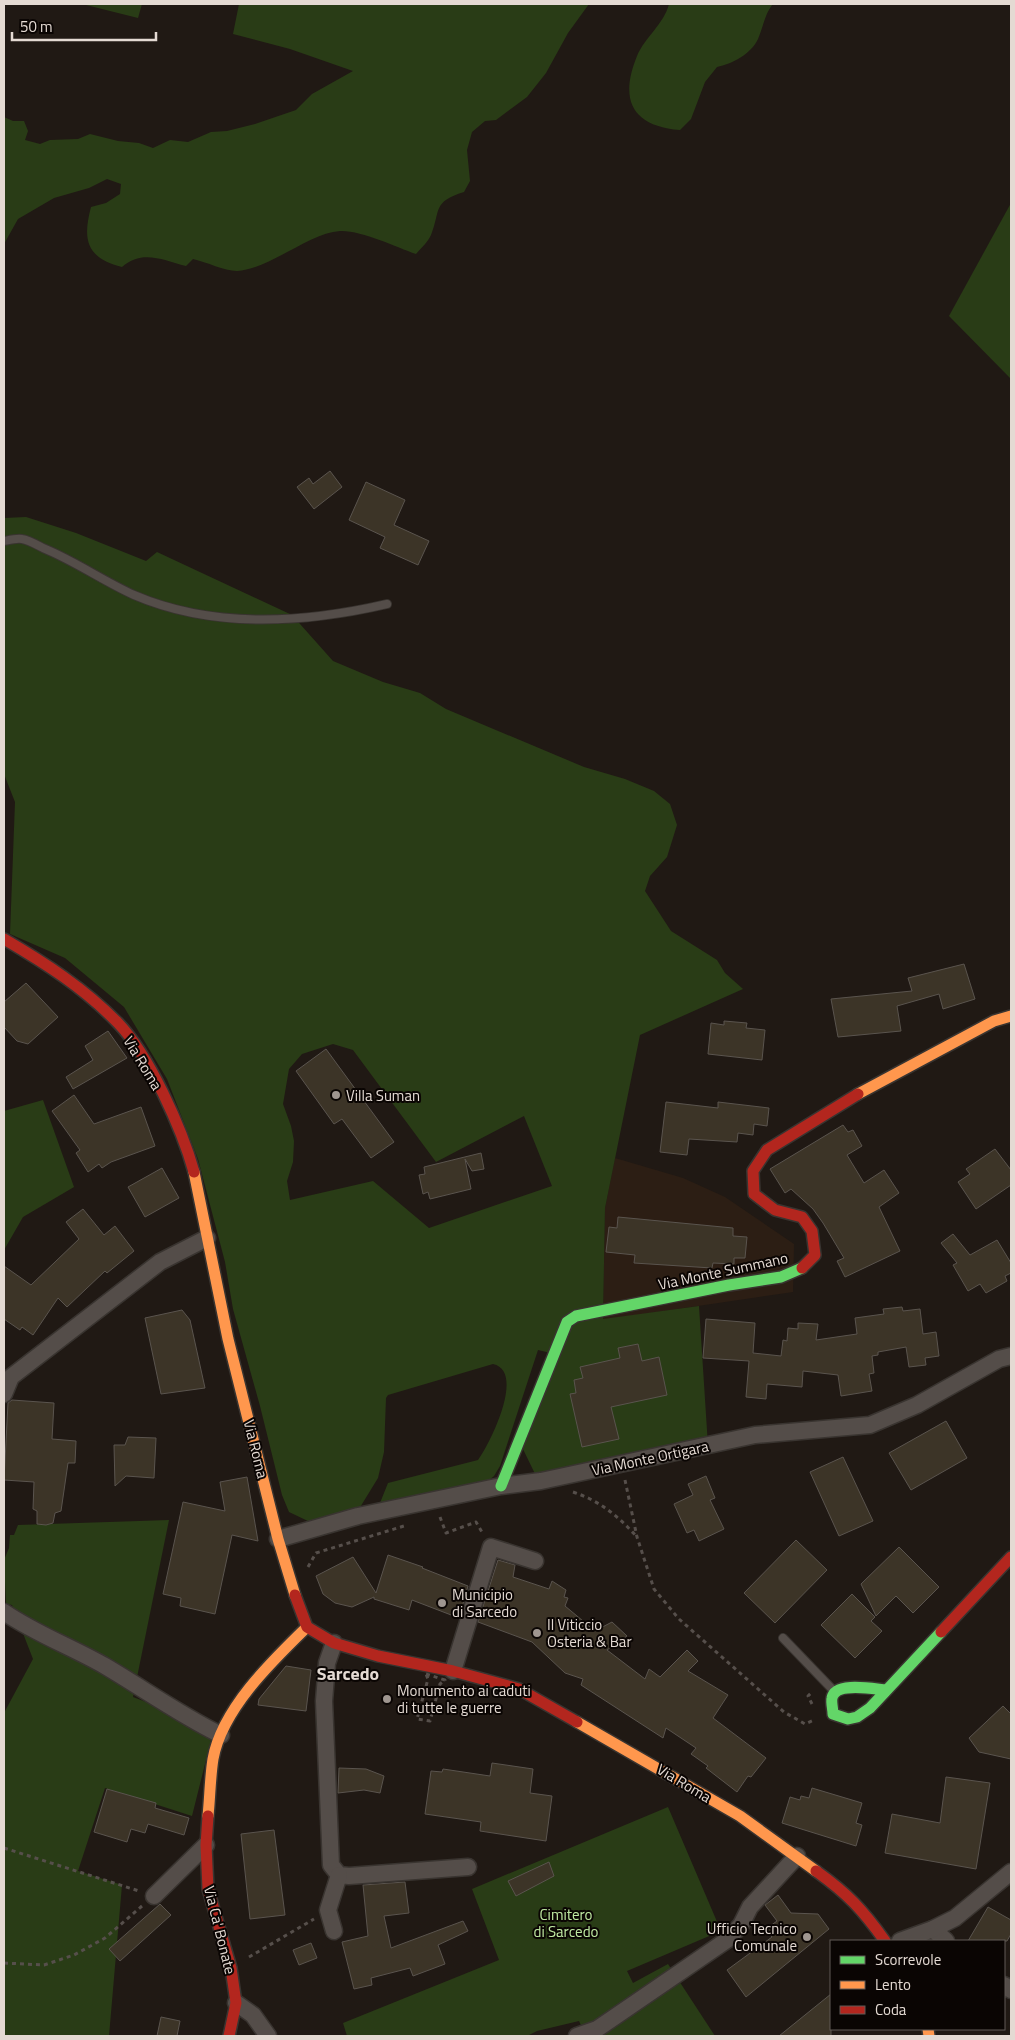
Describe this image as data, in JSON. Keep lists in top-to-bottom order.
{
  "streets": {
    "street": [
      "Via Roma",
      "Via Monte Summano",
      "Via Monte Ortigara",
      "Via Ca' Bonate"
    ]
  },
  "crossings": [
    ["Via Roma", "Via Monte Ortigara"],
    ["Via Roma", "Via Ca' Bonate"],
    ["Via Monte Summano", "Via Monte Ortigara"]
  ],
  "districts": ["Sarcedo"],
  "parks": ["Cimitero di Sarcedo"],
  "places": [
    "Villa Suman",
    "Municipio di Sarcedo",
    "Il Viticcio Osteria & Bar",
    "Monumento ai caduti di tutte le guerre",
    "Ufficio Tecnico Comunale"
  ],
  "legend": ["Scorrevole", "Lento", "Coda"],
  "scale_bar": "50 m"
}
